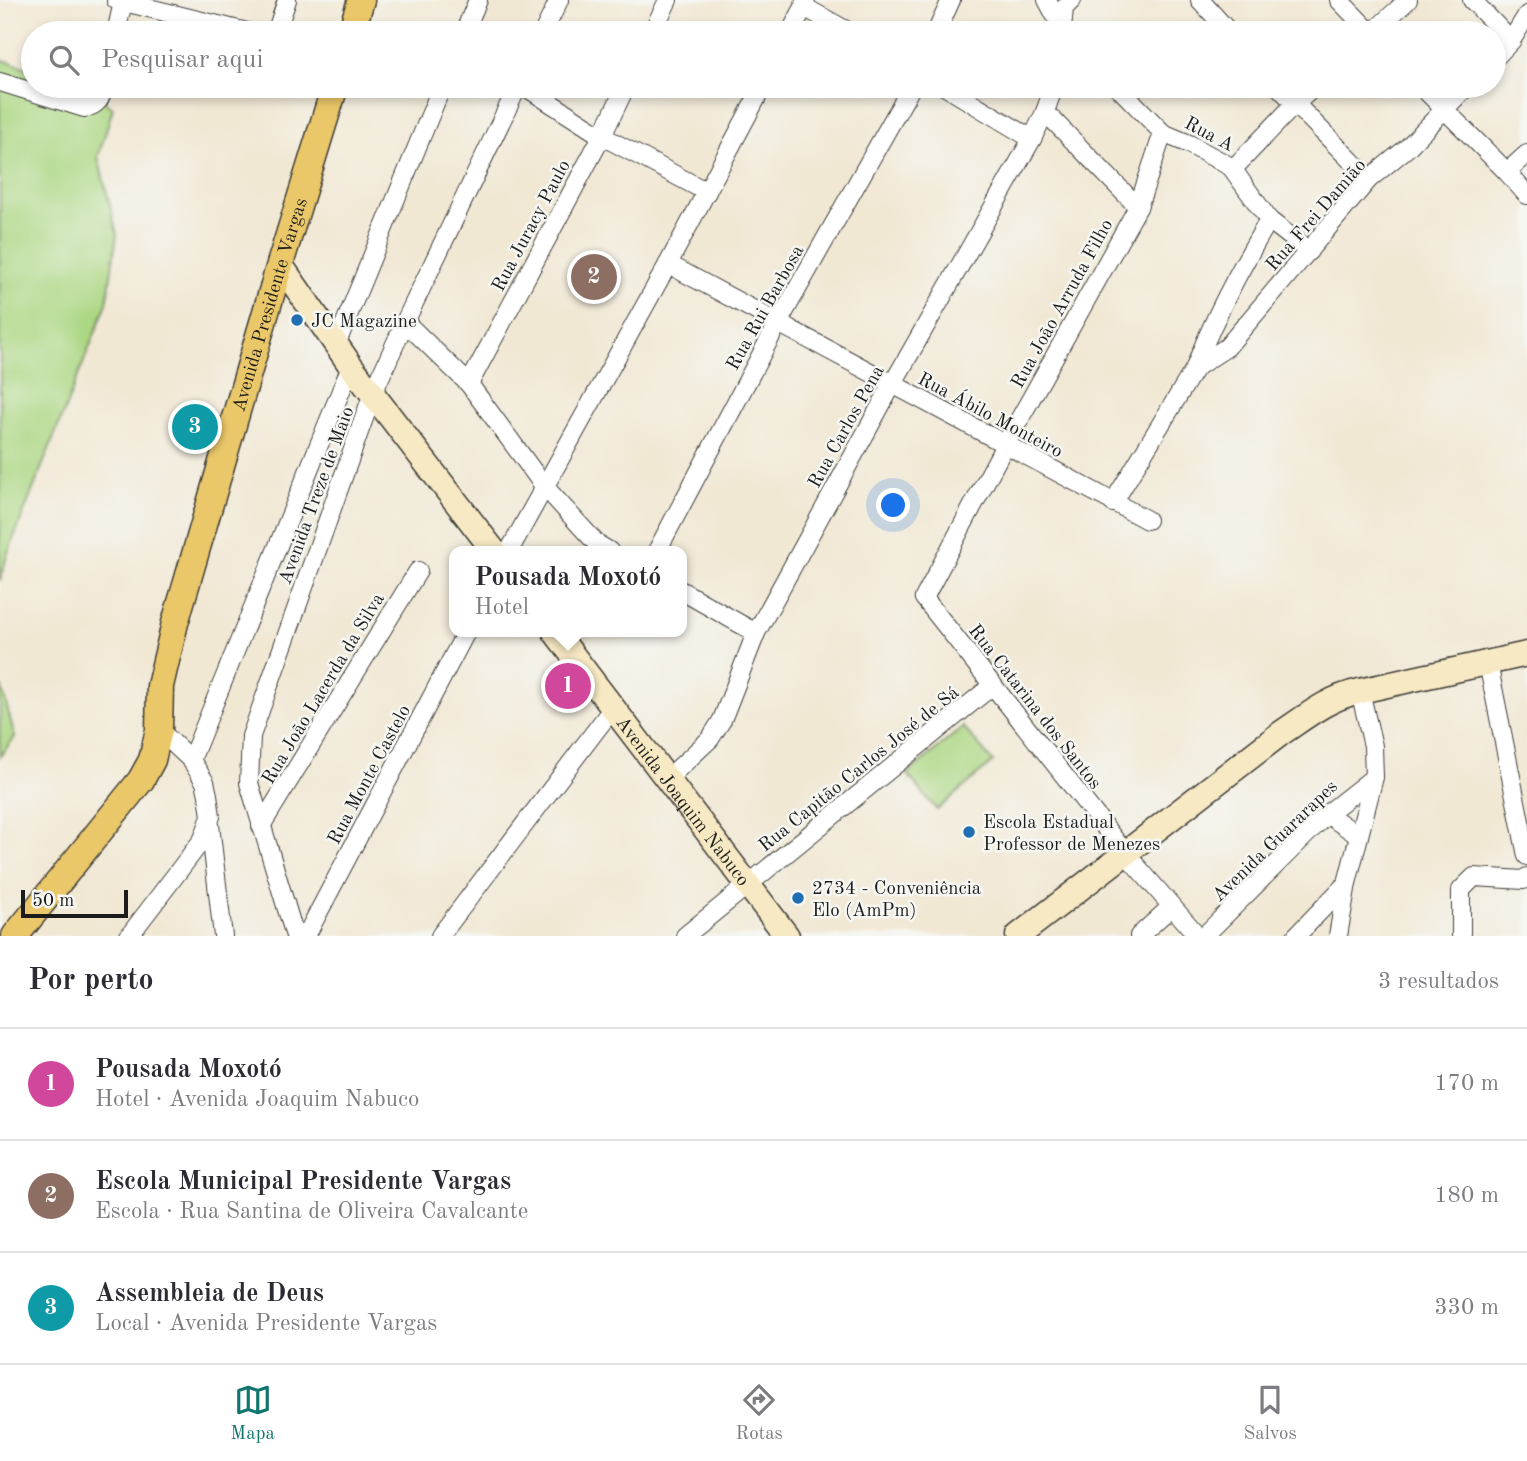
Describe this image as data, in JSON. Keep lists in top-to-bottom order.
{
  "streets": {
    "main road": ["Avenida Presidente Vargas", "Avenida Joaquim Nabuco"],
    "street": [
      "Rua A",
      "Rua Frei Damião",
      "Rua Juracy Paulo",
      "Rua João Arruda Filho",
      "Rua Rui Barbosa",
      "Rua Ábilo Monteiro",
      "Rua Carlos Pena",
      "Avenida Treze de Maio",
      "Rua João Lacerda da Silva",
      "Rua Catarina dos Santos",
      "Rua Capitão Carlos José de Sá",
      "Rua Monte Castelo",
      "Avenida Guararapes"
    ]
  },
  "crossings": [
    ["Rua A", "Rua Frei Damião"],
    ["Rua A", "Rua João Arruda Filho"],
    ["Rua Frei Damião", "Rua Ábilo Monteiro"],
    ["Rua João Arruda Filho", "Rua Ábilo Monteiro"],
    ["Rua João Arruda Filho", "Rua Catarina dos Santos"],
    ["Rua Rui Barbosa", "Rua Ábilo Monteiro"],
    ["Rua Ábilo Monteiro", "Rua Carlos Pena"],
    ["Rua Carlos Pena", "Avenida Joaquim Nabuco"],
    ["Avenida Treze de Maio", "Rua João Lacerda da Silva"],
    ["Rua Catarina dos Santos", "Rua Capitão Carlos José de Sá"],
    ["Rua Capitão Carlos José de Sá", "Avenida Joaquim Nabuco"]
  ],
  "places": ["JC Magazine", "Escola Estadual Professor de Menezes", "2734 - Conveniência Elo (AmPm)"],
  "scale_bar": "50 m",
  "page": {
    "search": "Pesquisar aqui",
    "pins": ["2", "3", "1"],
    "popup": ["Pousada Moxotó", "Hotel"],
    "scale": "50 m",
    "heading": ["Por perto", "3 resultados"],
    "list": [
      {
        "mark": "1",
        "name": "Pousada Moxotó",
        "note": "Hotel · Avenida Joaquim Nabuco",
        "value": "170 m"
      },
      {
        "mark": "2",
        "name": "Escola Municipal Presidente Vargas",
        "note": "Escola · Rua Santina de Oliveira Cavalcante",
        "value": "180 m"
      },
      {
        "mark": "3",
        "name": "Assembleia de Deus",
        "note": "Local · Avenida Presidente Vargas",
        "value": "330 m"
      }
    ],
    "nav": ["Mapa", "Rotas", "Salvos"]
  }
}
